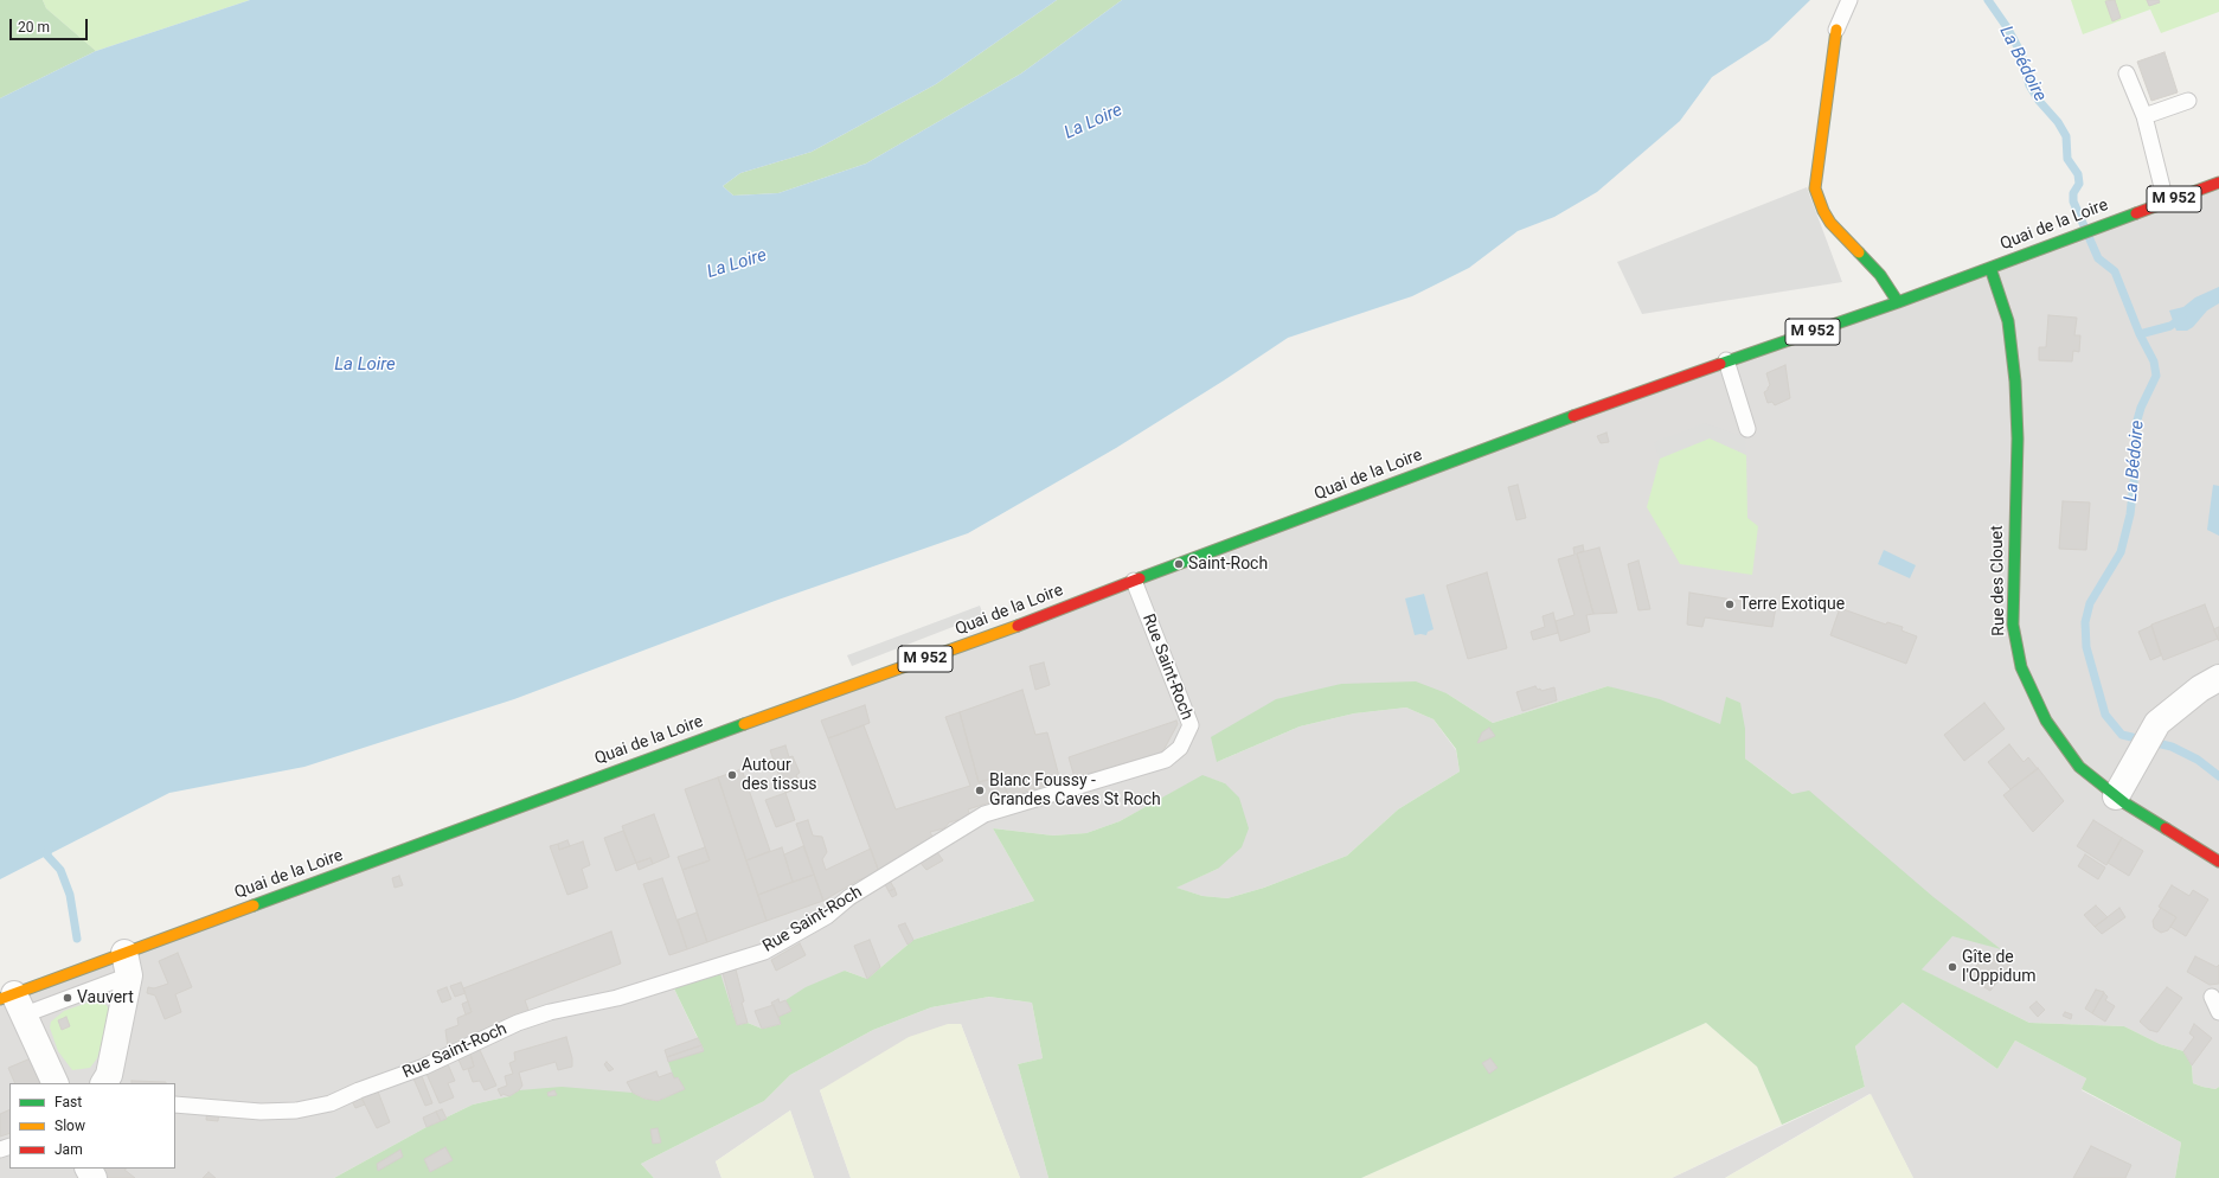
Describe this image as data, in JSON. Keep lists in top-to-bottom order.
{
  "streets": {
    "main road": ["M 952", "Quai de la Loire", "Rue des Clouet"],
    "lane": ["Rue Saint-Roch"]
  },
  "crossings": [
    ["M 952", "Quai de la Loire"],
    ["M 952", "Rue des Clouet"],
    ["Quai de la Loire", "Rue des Clouet"],
    ["Quai de la Loire", "Rue Saint-Roch"]
  ],
  "water": ["La Bédoire", "La Loire"],
  "places": [
    "Saint-Roch",
    "Terre Exotique",
    "Autour des tissus",
    "Blanc Foussy - Grandes Caves St Roch",
    "Gîte de l'Oppidum",
    "Vauvert"
  ],
  "legend": ["Fast", "Slow", "Jam"],
  "scale_bar": "20 m"
}
